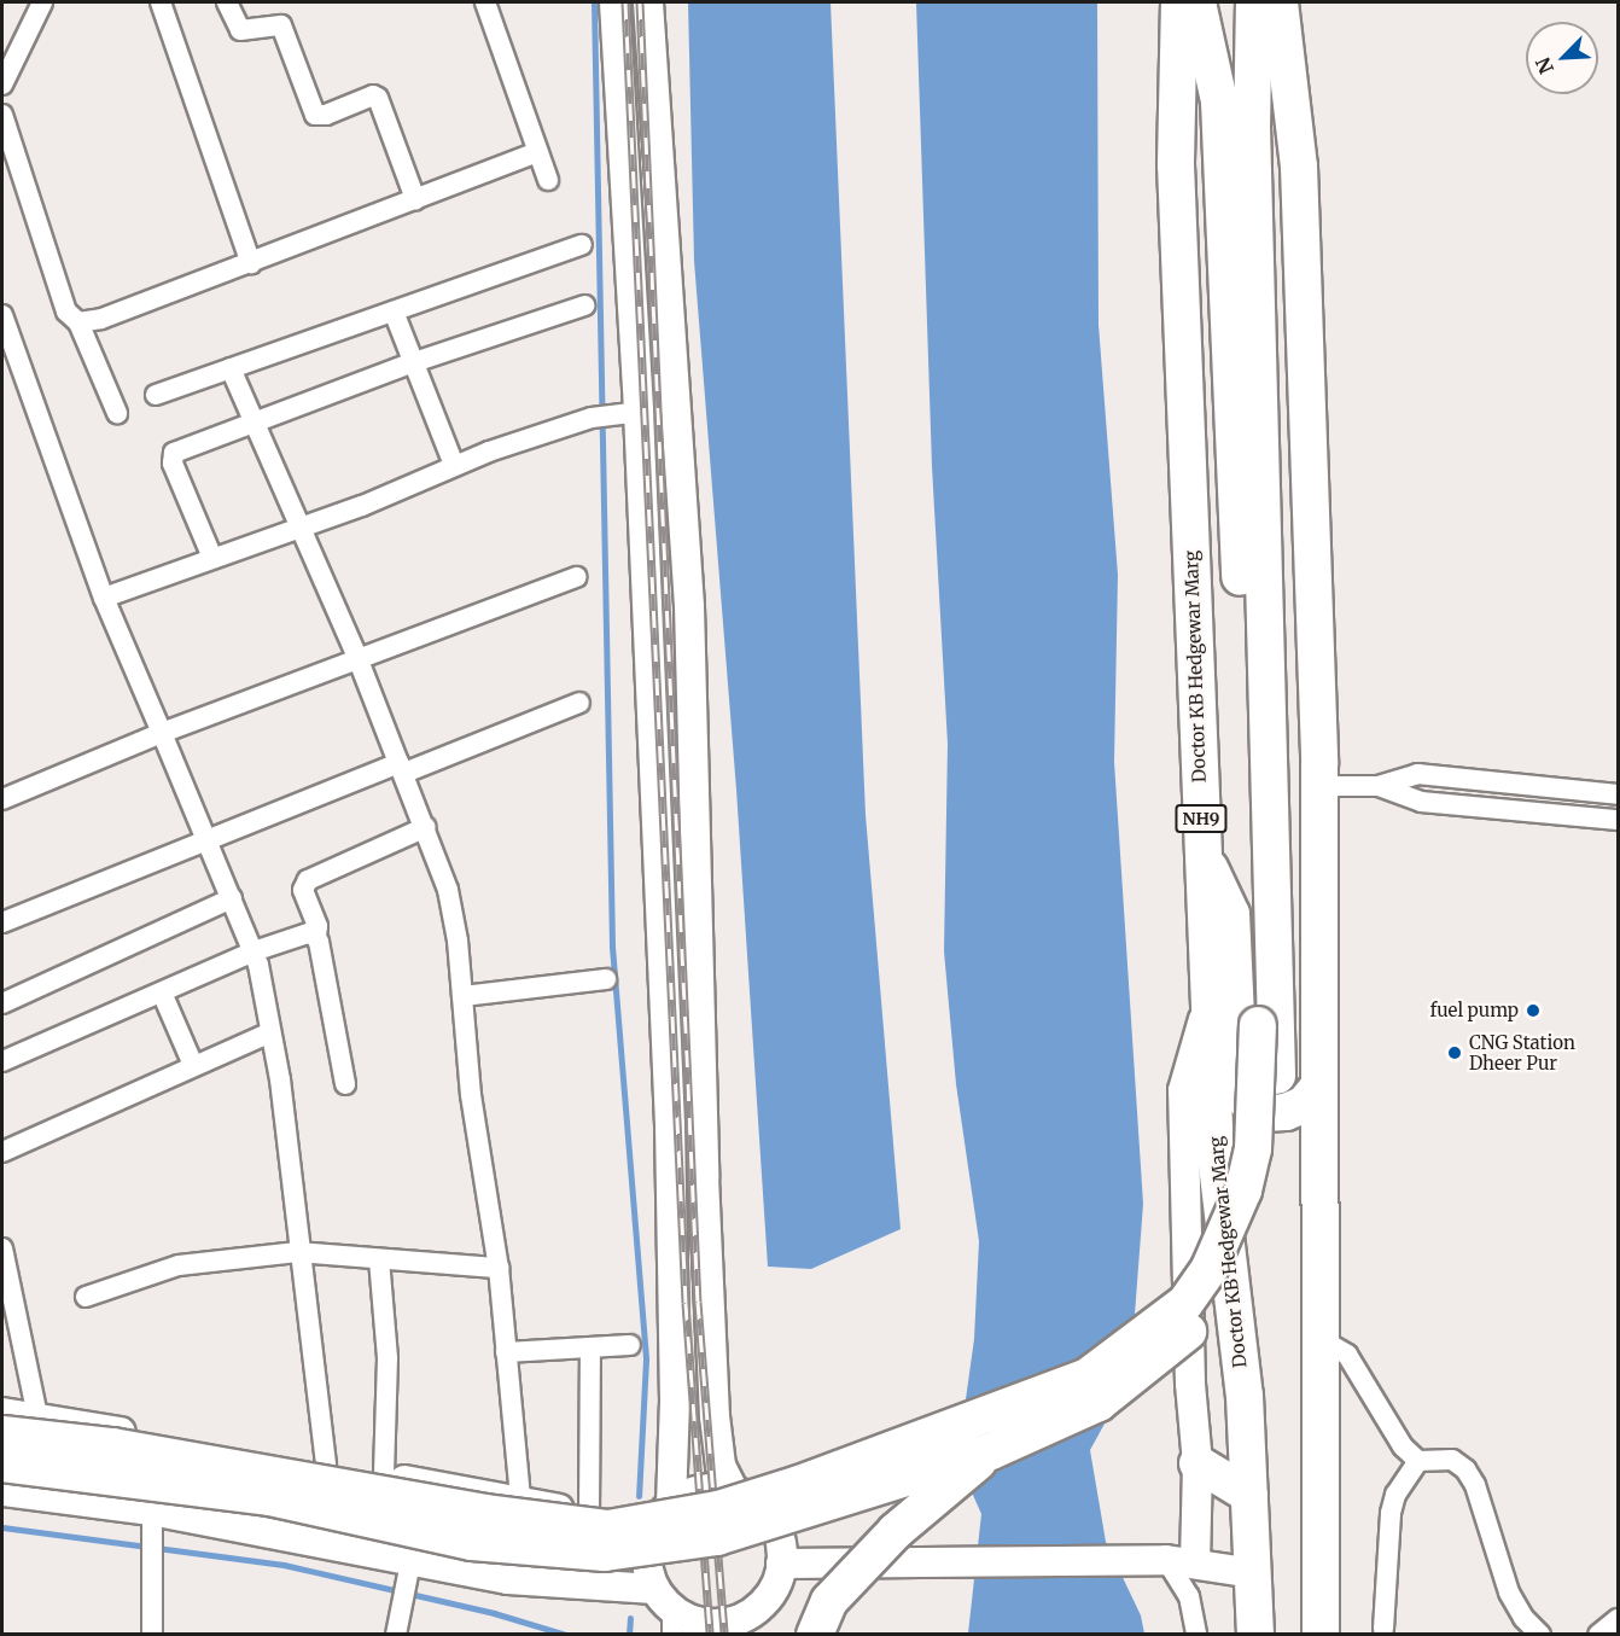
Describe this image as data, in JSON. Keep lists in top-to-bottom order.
{
  "streets": {
    "highway": ["Doctor KB Hedgewar Marg", "NH9"]
  },
  "places": ["fuel pump", "CNG Station Dheer Pur"],
  "north": "bottom left"
}
